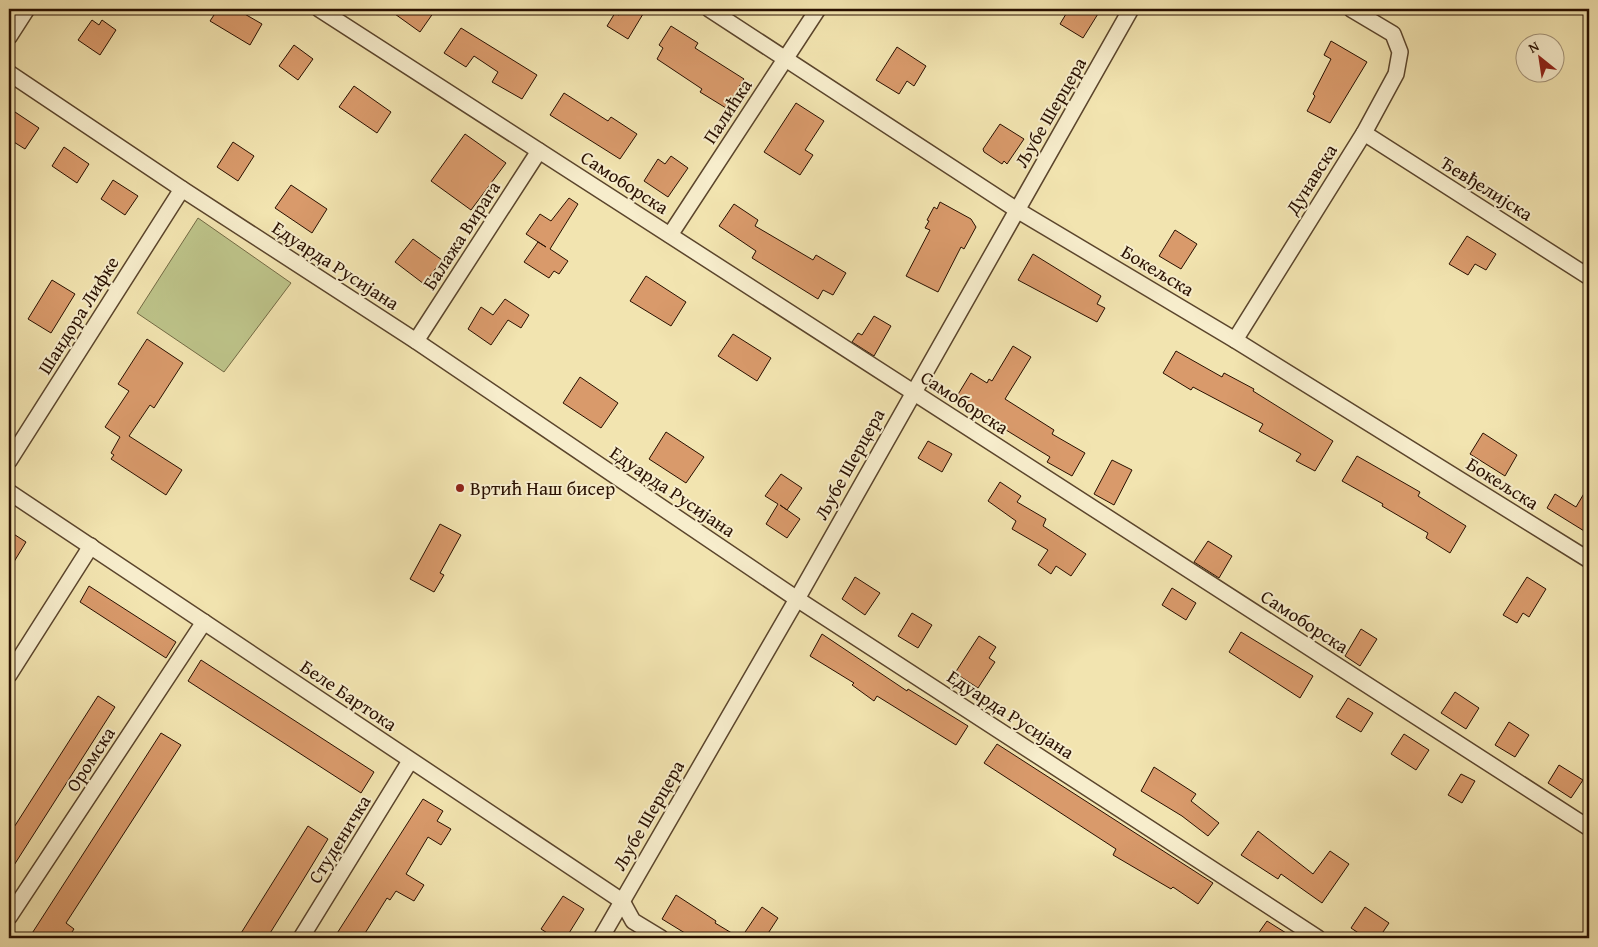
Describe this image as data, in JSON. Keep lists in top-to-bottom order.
{
  "streets": {
    "street": [
      "Палићка",
      "Љубе Шерцера",
      "Дунавска",
      "Самоборска",
      "Ђевђелијска",
      "Балажа Вирага",
      "Едуарда Русијана",
      "Бокељска",
      "Шандора Лифке",
      "Беле Бартока",
      "Оромска",
      "Студеничка"
    ]
  },
  "crossings": [
    ["Палићка", "Самоборска"],
    ["Палићка", "Бокељска"],
    ["Љубе Шерцера", "Самоборска"],
    ["Љубе Шерцера", "Едуарда Русијана"],
    ["Љубе Шерцера", "Бокељска"],
    ["Љубе Шерцера", "Беле Бартока"],
    ["Дунавска", "Ђевђелијска"],
    ["Дунавска", "Бокељска"],
    ["Самоборска", "Балажа Вирага"],
    ["Балажа Вирага", "Едуарда Русијана"],
    ["Едуарда Русијана", "Шандора Лифке"],
    ["Беле Бартока", "Оромска"],
    ["Беле Бартока", "Студеничка"]
  ],
  "places": ["Вртић Наш бисер"],
  "north": "top left"
}
